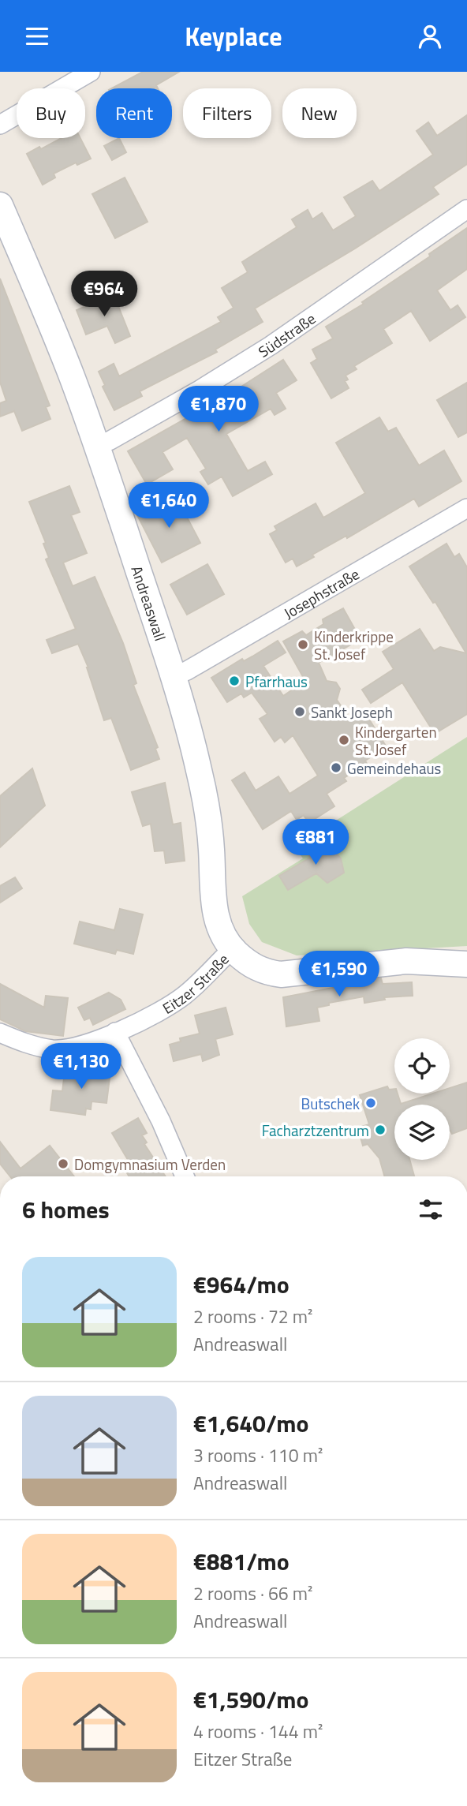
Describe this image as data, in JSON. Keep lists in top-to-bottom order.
{
  "streets": {
    "main road": ["Andreaswall", "Eitzer Straße"],
    "street": ["Südstraße", "Josephstraße"]
  },
  "crossings": [
    ["Südstraße", "Andreaswall"],
    ["Josephstraße", "Andreaswall"],
    ["Andreaswall", "Eitzer Straße"]
  ],
  "places": [
    "Kinderkrippe St. Josef",
    "Pfarrhaus",
    "Sankt Joseph",
    "Kindergarten St. Josef",
    "Gemeindehaus",
    "Butschek",
    "Facharztzentrum",
    "Domgymnasium Verden"
  ],
  "page": {
    "header": "Keyplace",
    "chip": [
      "Buy",
      "Rent",
      "Filters",
      "New"
    ],
    "price": [
      "€964",
      "€1,870",
      "€1,640",
      "€881",
      "€1,590",
      "€1,130"
    ],
    "heading": "6 homes",
    "list": [
      {
        "name": "€964/mo",
        "note": "2 rooms · 72 m² · Andreaswall"
      },
      {
        "name": "€1,640/mo",
        "note": "3 rooms · 110 m² · Andreaswall"
      },
      {
        "name": "€881/mo",
        "note": "2 rooms · 66 m² · Andreaswall"
      },
      {
        "name": "€1,590/mo",
        "note": "4 rooms · 144 m² · Eitzer Straße"
      }
    ]
  }
}
